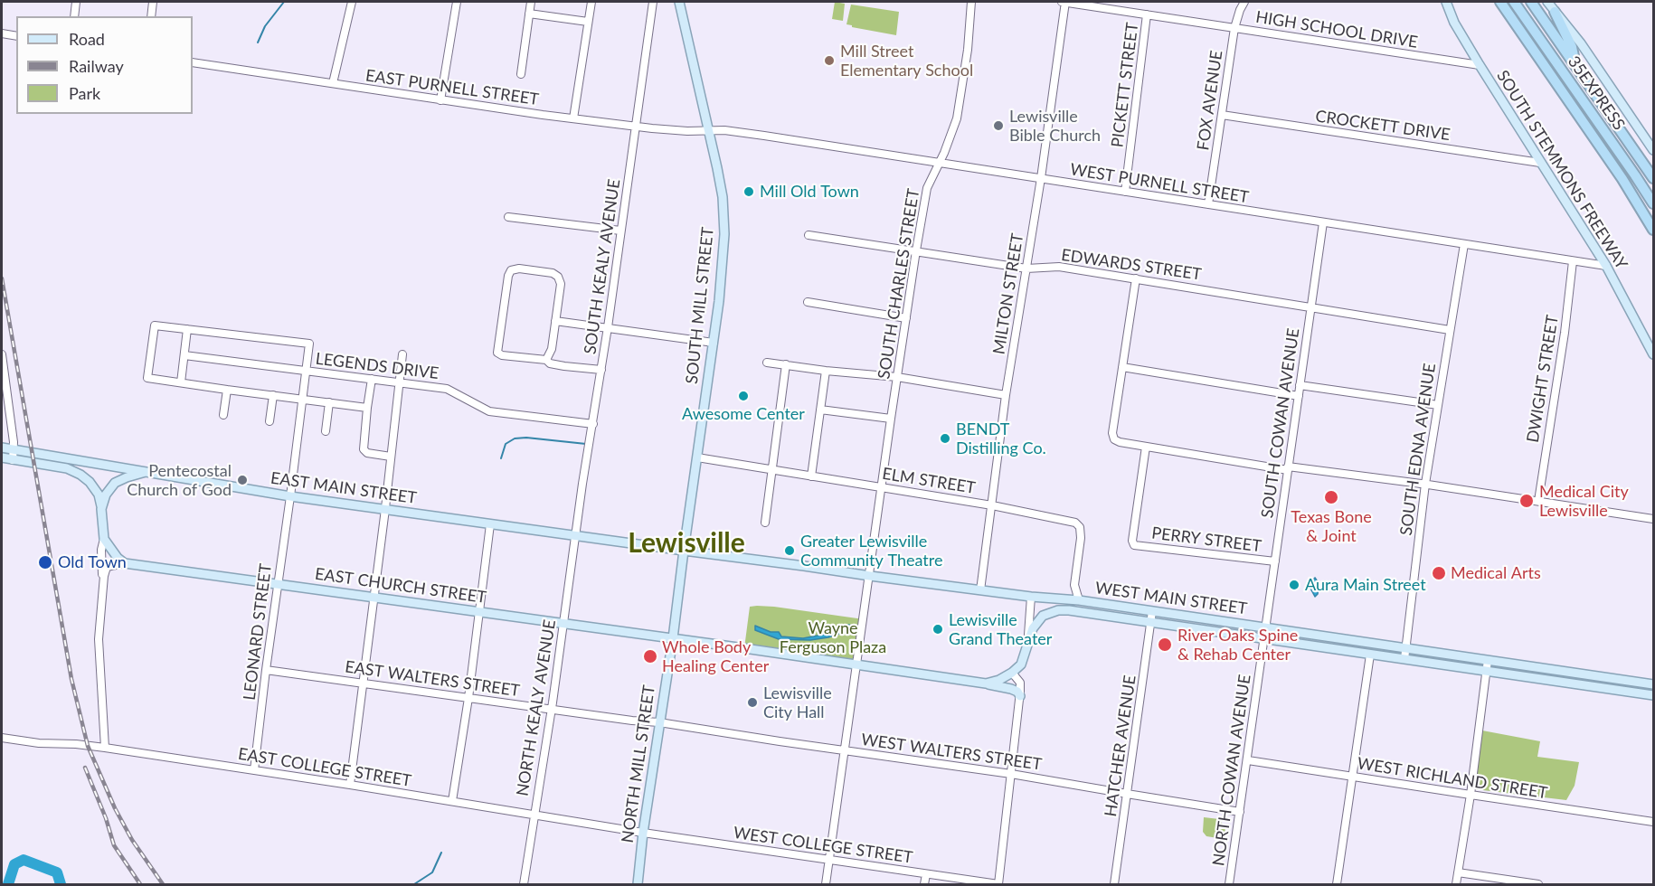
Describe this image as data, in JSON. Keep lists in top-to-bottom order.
{
  "streets": {
    "highway": ["35EXPRESS"],
    "main road": [
      "SOUTH STEMMONS FREEWAY",
      "SOUTH MILL STREET",
      "EAST MAIN STREET",
      "EAST CHURCH STREET",
      "WEST MAIN STREET",
      "NORTH MILL STREET"
    ],
    "street": [
      "HIGH SCHOOL DRIVE",
      "PICKETT STREET",
      "EAST PURNELL STREET",
      "FOX AVENUE",
      "CROCKETT DRIVE",
      "WEST PURNELL STREET",
      "EDWARDS STREET",
      "SOUTH KEALY AVENUE",
      "SOUTH CHARLES STREET",
      "MILTON STREET",
      "LEGENDS DRIVE",
      "DWIGHT STREET",
      "SOUTH COWAN AVENUE",
      "SOUTH EDNA AVENUE",
      "ELM STREET",
      "PERRY STREET",
      "LEONARD STREET",
      "EAST WALTERS STREET",
      "NORTH KEALY AVENUE",
      "HATCHER AVENUE",
      "WEST WALTERS STREET",
      "EAST COLLEGE STREET",
      "NORTH COWAN AVENUE",
      "WEST RICHLAND STREET",
      "WEST COLLEGE STREET"
    ]
  },
  "crossings": [
    ["HIGH SCHOOL DRIVE", "PICKETT STREET"],
    ["HIGH SCHOOL DRIVE", "FOX AVENUE"],
    ["HIGH SCHOOL DRIVE", "SOUTH STEMMONS FREEWAY"],
    ["HIGH SCHOOL DRIVE", "MILTON STREET"],
    ["PICKETT STREET", "WEST PURNELL STREET"],
    ["EAST PURNELL STREET", "WEST PURNELL STREET"],
    ["EAST PURNELL STREET", "SOUTH KEALY AVENUE"],
    ["EAST PURNELL STREET", "SOUTH MILL STREET"],
    ["FOX AVENUE", "CROCKETT DRIVE"],
    ["FOX AVENUE", "WEST PURNELL STREET"],
    ["CROCKETT DRIVE", "SOUTH STEMMONS FREEWAY"],
    ["SOUTH STEMMONS FREEWAY", "WEST PURNELL STREET"],
    ["WEST PURNELL STREET", "SOUTH CHARLES STREET"],
    ["WEST PURNELL STREET", "MILTON STREET"],
    ["WEST PURNELL STREET", "SOUTH MILL STREET"],
    ["WEST PURNELL STREET", "DWIGHT STREET"],
    ["WEST PURNELL STREET", "SOUTH COWAN AVENUE"],
    ["WEST PURNELL STREET", "SOUTH EDNA AVENUE"],
    ["EDWARDS STREET", "SOUTH CHARLES STREET"],
    ["EDWARDS STREET", "MILTON STREET"],
    ["EDWARDS STREET", "SOUTH COWAN AVENUE"],
    ["EDWARDS STREET", "SOUTH EDNA AVENUE"],
    ["SOUTH KEALY AVENUE", "LEGENDS DRIVE"],
    ["SOUTH KEALY AVENUE", "EAST MAIN STREET"],
    ["SOUTH KEALY AVENUE", "NORTH KEALY AVENUE"],
    ["SOUTH CHARLES STREET", "ELM STREET"],
    ["SOUTH CHARLES STREET", "EAST CHURCH STREET"],
    ["SOUTH CHARLES STREET", "WEST MAIN STREET"],
    ["SOUTH CHARLES STREET", "WEST WALTERS STREET"],
    ["SOUTH CHARLES STREET", "WEST COLLEGE STREET"],
    ["MILTON STREET", "ELM STREET"],
    ["MILTON STREET", "WEST MAIN STREET"],
    ["SOUTH MILL STREET", "ELM STREET"],
    ["SOUTH MILL STREET", "EAST MAIN STREET"],
    ["SOUTH MILL STREET", "WEST MAIN STREET"],
    ["SOUTH MILL STREET", "NORTH MILL STREET"],
    ["LEGENDS DRIVE", "LEONARD STREET"],
    ["SOUTH COWAN AVENUE", "PERRY STREET"],
    ["SOUTH COWAN AVENUE", "WEST MAIN STREET"],
    ["SOUTH COWAN AVENUE", "NORTH COWAN AVENUE"],
    ["SOUTH EDNA AVENUE", "WEST MAIN STREET"],
    ["ELM STREET", "WEST MAIN STREET"],
    ["EAST MAIN STREET", "WEST MAIN STREET"],
    ["EAST MAIN STREET", "LEONARD STREET"],
    ["EAST MAIN STREET", "NORTH KEALY AVENUE"],
    ["EAST MAIN STREET", "NORTH MILL STREET"],
    ["EAST CHURCH STREET", "LEONARD STREET"],
    ["EAST CHURCH STREET", "NORTH KEALY AVENUE"],
    ["EAST CHURCH STREET", "NORTH MILL STREET"],
    ["WEST MAIN STREET", "HATCHER AVENUE"],
    ["WEST MAIN STREET", "NORTH MILL STREET"],
    ["WEST MAIN STREET", "NORTH COWAN AVENUE"],
    ["LEONARD STREET", "EAST WALTERS STREET"],
    ["LEONARD STREET", "EAST COLLEGE STREET"],
    ["EAST WALTERS STREET", "NORTH KEALY AVENUE"],
    ["EAST WALTERS STREET", "WEST WALTERS STREET"],
    ["EAST WALTERS STREET", "NORTH MILL STREET"],
    ["NORTH KEALY AVENUE", "EAST COLLEGE STREET"],
    ["HATCHER AVENUE", "WEST WALTERS STREET"],
    ["WEST WALTERS STREET", "NORTH MILL STREET"],
    ["WEST WALTERS STREET", "NORTH COWAN AVENUE"],
    ["NORTH MILL STREET", "EAST COLLEGE STREET"],
    ["NORTH MILL STREET", "WEST COLLEGE STREET"],
    ["EAST COLLEGE STREET", "WEST COLLEGE STREET"],
    ["NORTH COWAN AVENUE", "WEST RICHLAND STREET"]
  ],
  "districts": ["Lewisville"],
  "parks": ["Wayne Ferguson Plaza"],
  "places": [
    "Mill Street Elementary School",
    "Lewisville Bible Church",
    "Mill Old Town",
    "Awesome Center",
    "BENDT Distilling Co.",
    "Pentecostal Church of God",
    "Texas Bone & Joint",
    "Medical City Lewisville",
    "Greater Lewisville Community Theatre",
    "Old Town",
    "Medical Arts",
    "Aura Main Street",
    "Lewisville Grand Theater",
    "River Oaks Spine & Rehab Center",
    "Whole Body Healing Center",
    "Lewisville City Hall"
  ],
  "legend": ["Road", "Railway", "Park"]
}
